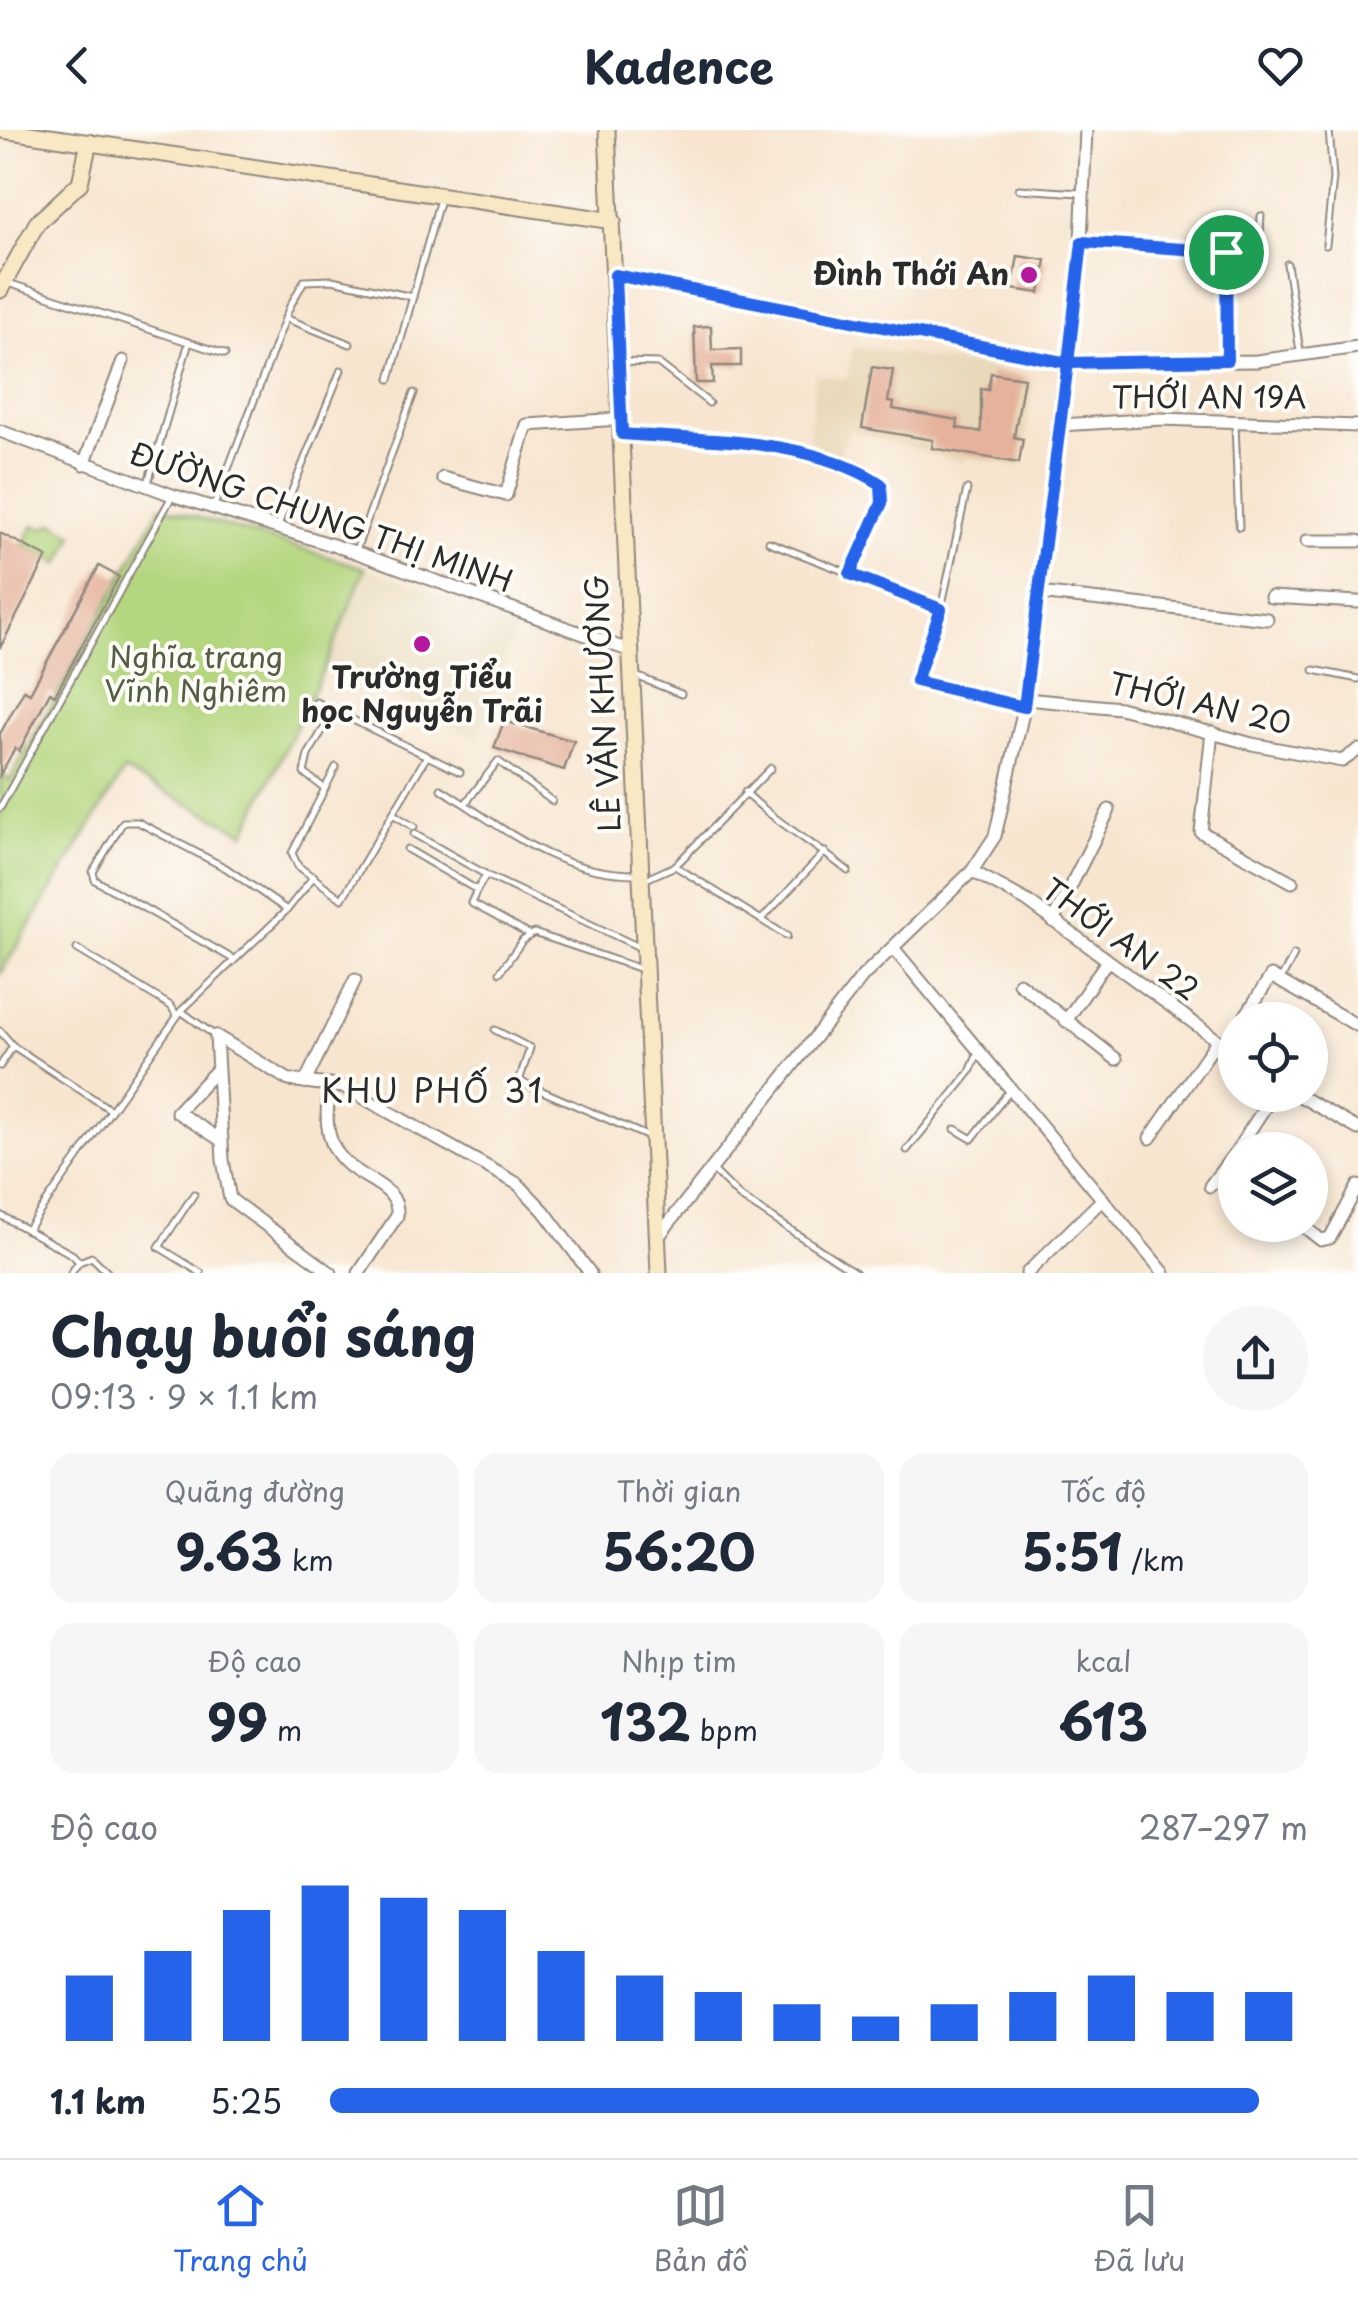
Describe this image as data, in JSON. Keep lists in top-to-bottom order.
{
  "streets": {
    "main road": ["LÊ VĂN KHƯƠNG"],
    "street": [
      "THỚI AN 19A",
      "ĐƯỜNG CHUNG THỊ MINH",
      "THỚI AN 20",
      "THỚI AN 22"
    ]
  },
  "crossings": [
    ["ĐƯỜNG CHUNG THỊ MINH", "LÊ VĂN KHƯƠNG"]
  ],
  "districts": ["KHU PHỐ 31"],
  "parks": ["Nghĩa trang Vĩnh Nghiêm"],
  "places": ["Đình Thới An", "Trường Tiểu học Nguyễn Trãi"],
  "page": {
    "header": "Kadence",
    "heading": ["Chạy buổi sáng", "09:13 · 9 × 1.1 km"],
    "stats": [
      ["Quãng đường", "9.63 km"],
      ["Thời gian", "56:20"],
      ["Tốc độ", "5:51 /km"],
      ["Độ cao", "99 m"],
      ["Nhịp tim", "132 bpm"],
      ["kcal", "613"]
    ],
    "chart": ["Độ cao", "287–297 m"],
    "list": [
      {
        "name": "1.1 km",
        "note": "5:25"
      }
    ],
    "tabs": ["Trang chủ", "Bản đồ", "Đã lưu"]
  }
}
